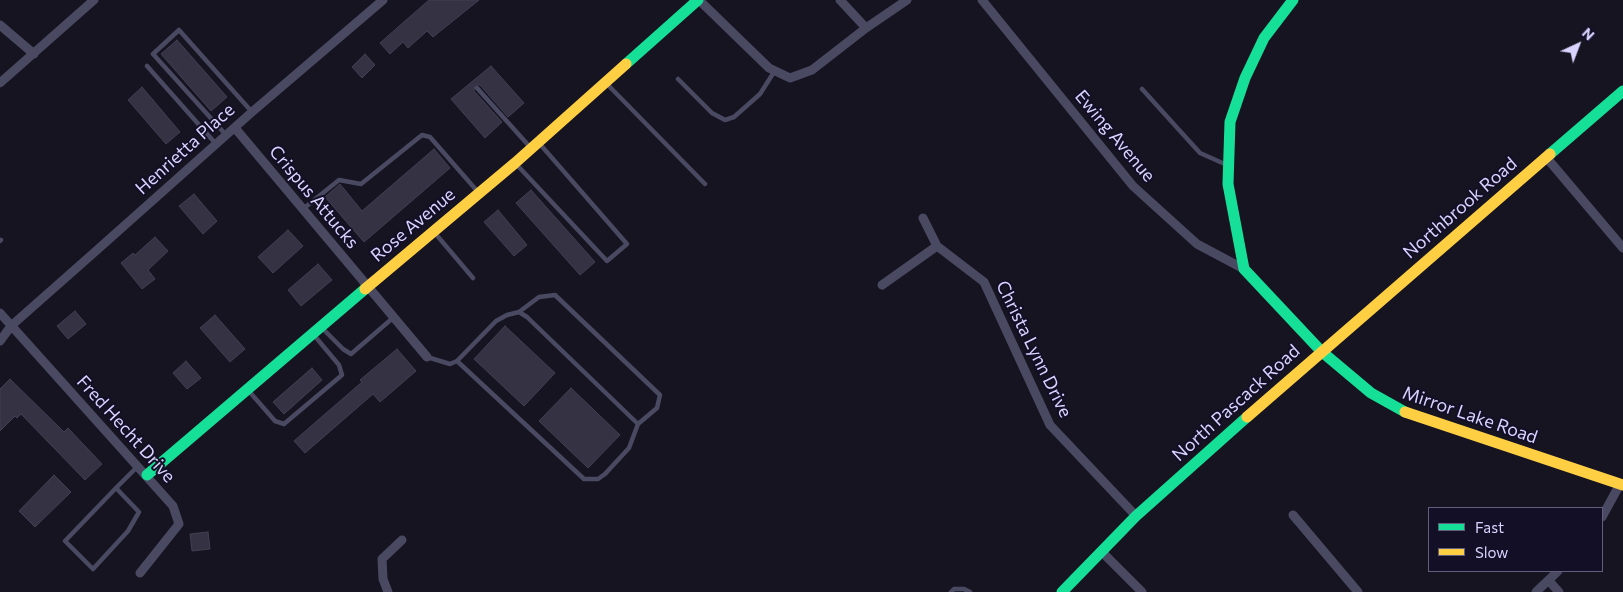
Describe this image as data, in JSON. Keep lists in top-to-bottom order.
{
  "streets": {
    "street": [
      "Ewing Avenue",
      "Henrietta Place",
      "Crispus Attucks",
      "Northbrook Road",
      "Rose Avenue",
      "Christa Lynn Drive",
      "North Pascack Road",
      "Mirror Lake Road",
      "Fred Hecht Drive"
    ]
  },
  "crossings": [
    ["Ewing Avenue", "North Pascack Road"],
    ["Henrietta Place", "Crispus Attucks"],
    ["Henrietta Place", "Fred Hecht Drive"],
    ["Crispus Attucks", "Rose Avenue"],
    ["Northbrook Road", "North Pascack Road"],
    ["Northbrook Road", "Mirror Lake Road"],
    ["Rose Avenue", "Fred Hecht Drive"],
    ["Christa Lynn Drive", "North Pascack Road"],
    ["North Pascack Road", "Mirror Lake Road"]
  ],
  "legend": ["Fast", "Slow"],
  "north": "top right"
}
